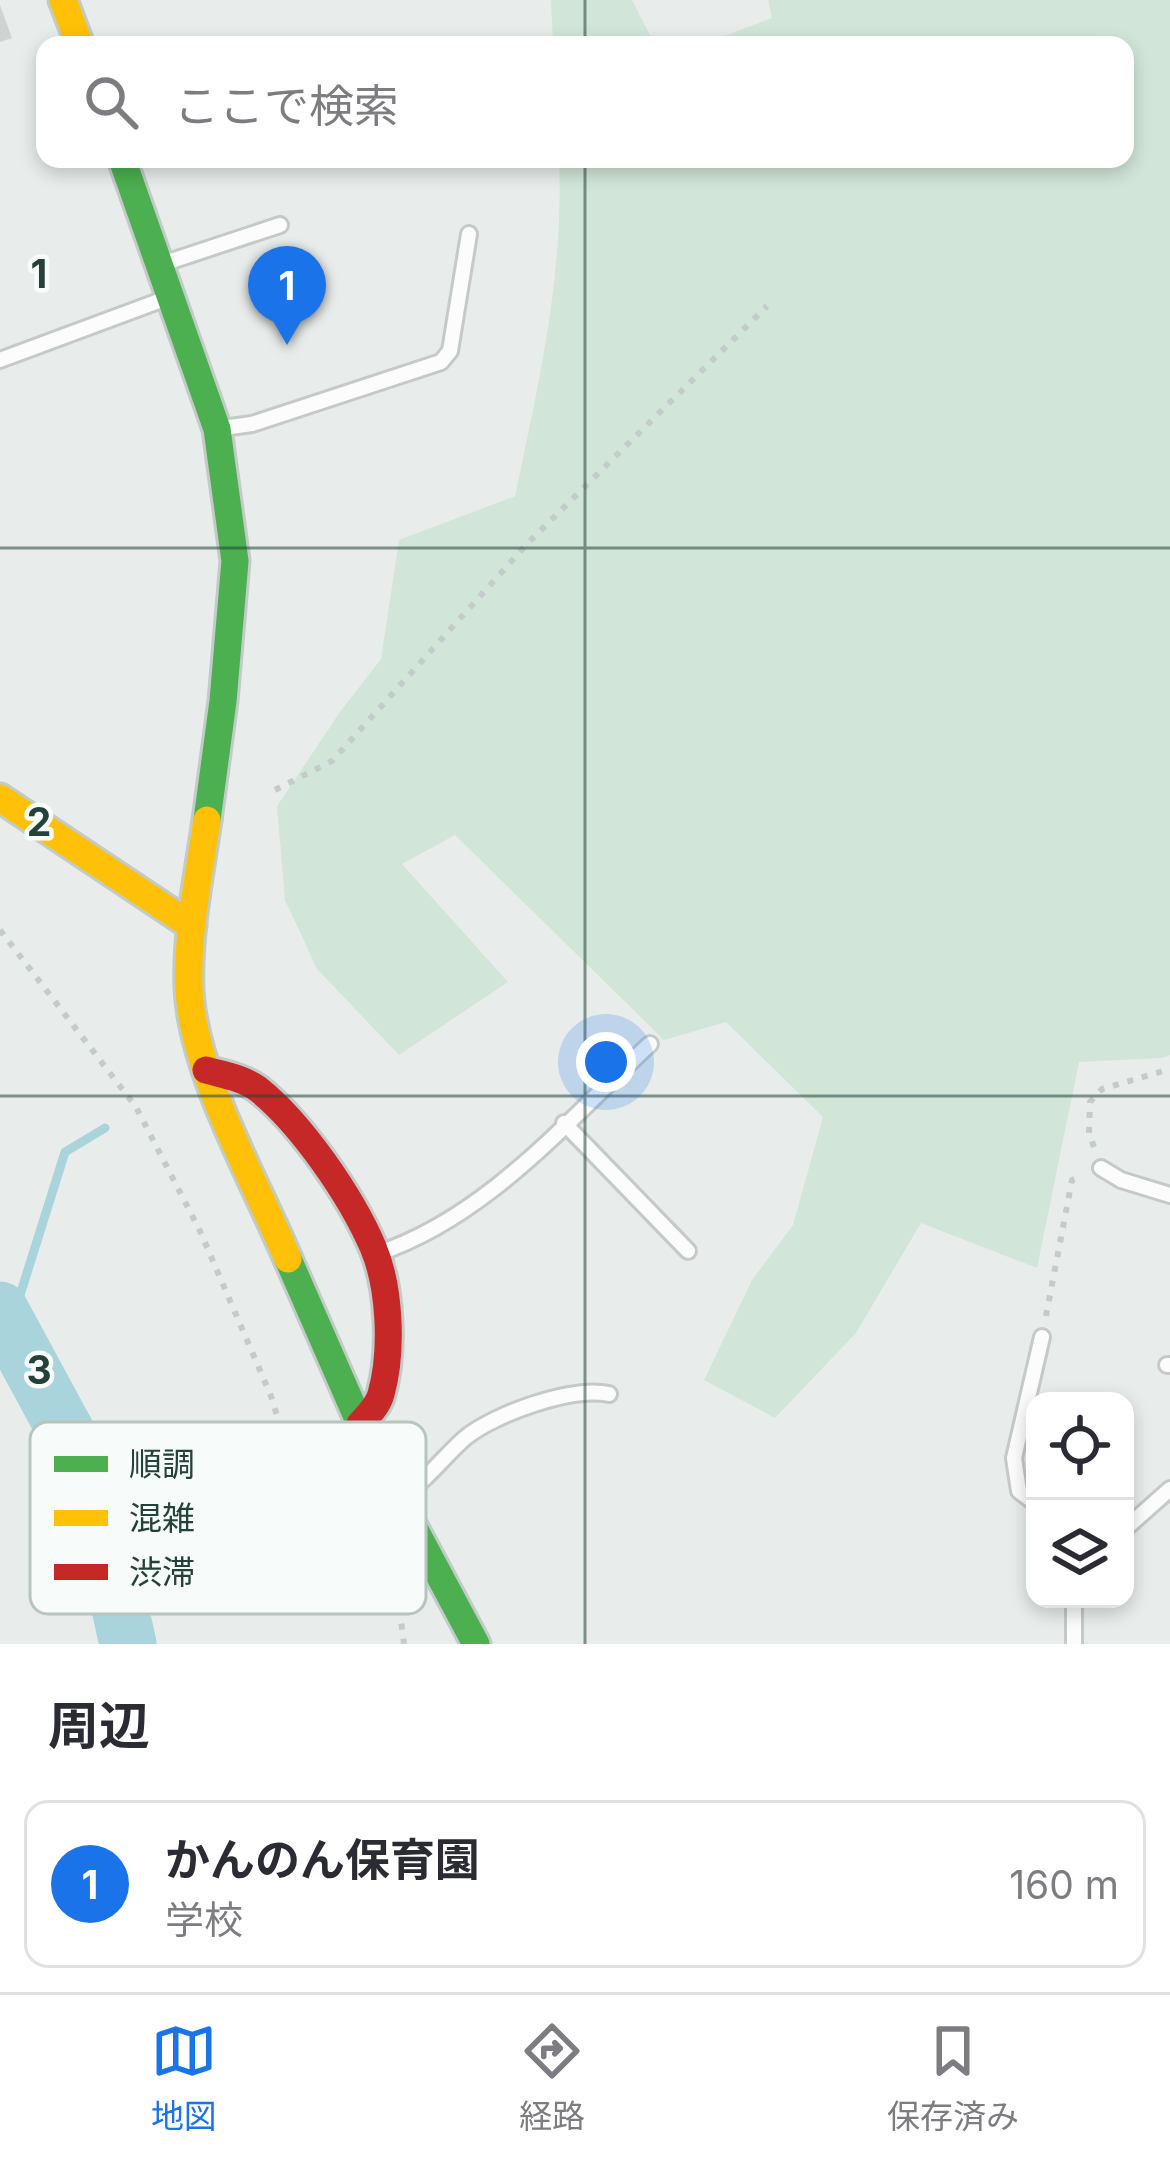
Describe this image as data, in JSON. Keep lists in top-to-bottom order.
{
  "legend": ["順調", "混雑", "渋滞"],
  "page": {
    "search": "ここで検索",
    "pins": "1",
    "heading": "周辺",
    "list": [
      {
        "mark": "1",
        "name": "かんのん保育園",
        "note": "学校",
        "value": "160 m"
      }
    ],
    "nav": ["地図", "経路", "保存済み"]
  },
  "grid": {
    "rows": ["1", "2", "3"]
  }
}
